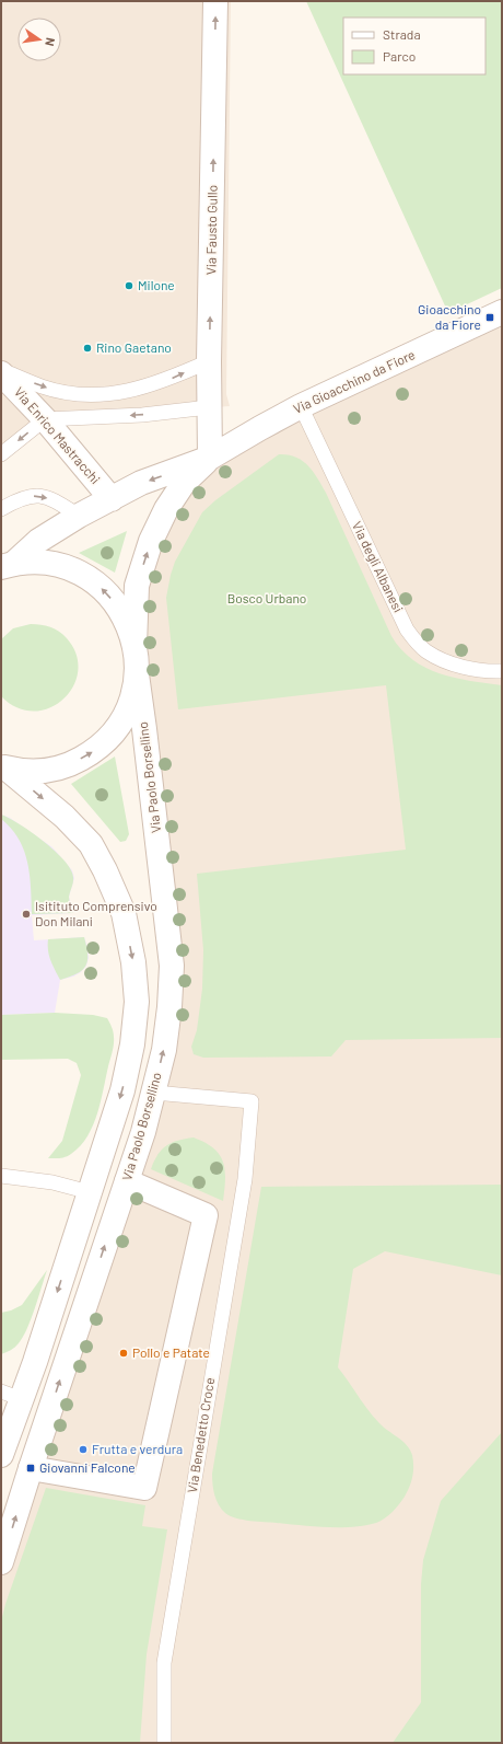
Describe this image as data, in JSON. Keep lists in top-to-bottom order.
{
  "streets": {
    "street": [
      "Via Fausto Gullo",
      "Via Gioacchino da Fiore",
      "Via Enrico Mastracchi",
      "Via Paolo Borsellino"
    ],
    "lane": ["Via degli Albanesi", "Via Benedetto Croce"]
  },
  "crossings": [
    ["Via Fausto Gullo", "Via Gioacchino da Fiore"],
    ["Via Gioacchino da Fiore", "Via degli Albanesi"],
    ["Via Paolo Borsellino", "Via Benedetto Croce"]
  ],
  "one_way": ["Via Fausto Gullo"],
  "parks": ["Bosco Urbano"],
  "places": {
    "other": [
      "Milone",
      "Rino Gaetano",
      "Isitituto Comprensivo Don Milani",
      "Pollo e Patate",
      "Frutta e verdura"
    ],
    "transit": ["Gioacchino da Fiore", "Giovanni Falcone"]
  },
  "legend": ["Strada", "Parco"],
  "north": "right"
}
